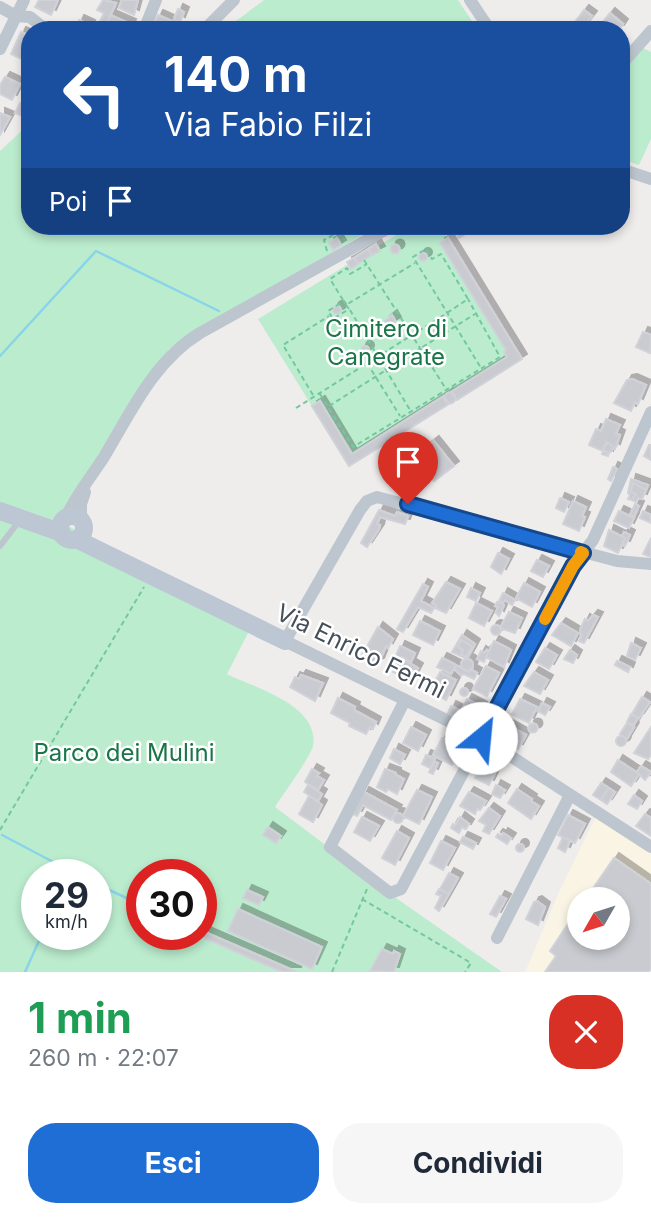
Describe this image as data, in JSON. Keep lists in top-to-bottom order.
{
  "streets": {
    "street": ["Via Enrico Fermi"]
  },
  "parks": ["Cimitero di Canegrate", "Parco dei Mulini"],
  "north": "bottom left",
  "page": {
    "turn": ["140 m", "Via Fabio Filzi"],
    "then": "Poi",
    "speed": "29 km/h",
    "limit": "30",
    "heading": ["1 min", "260 m · 22:07"],
    "buttons": ["Esci", "Condividi"]
  }
}
